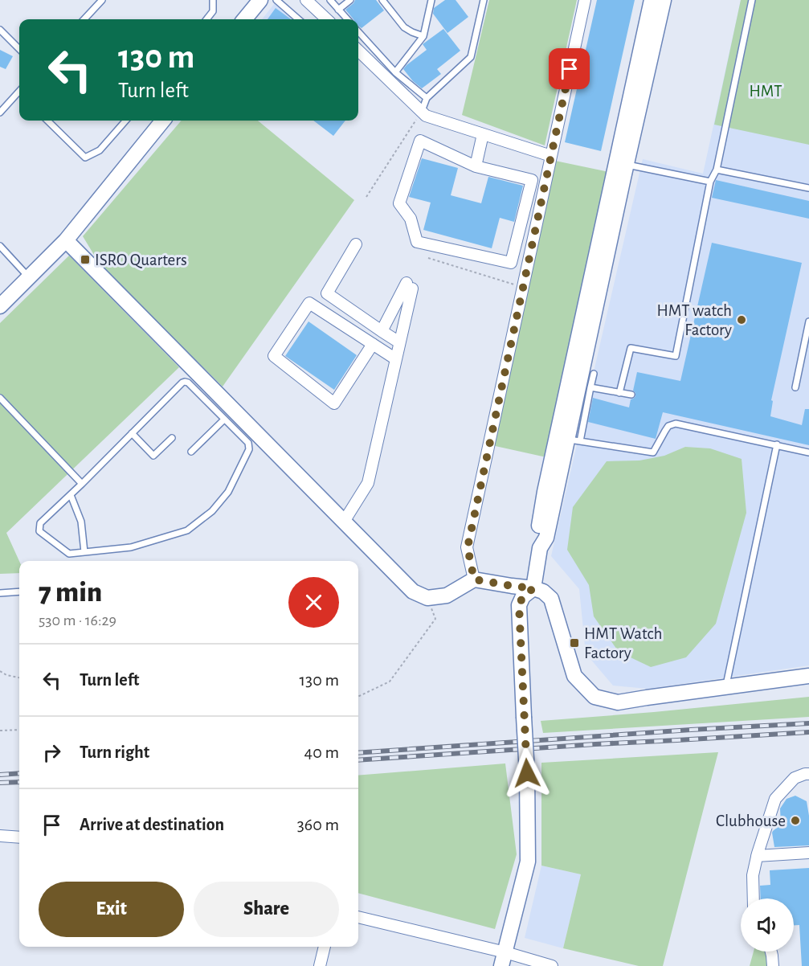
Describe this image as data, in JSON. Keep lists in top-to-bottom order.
{
  "parks": ["HMT"],
  "places": {
    "transit": ["ISRO Quarters", "HMT Watch Factory"],
    "other": ["HMT watch Factory", "Clubhouse"]
  },
  "page": {
    "turn": ["130 m", "Turn left"],
    "heading": ["7 min", "530 m · 16:29"],
    "list": [
      {
        "name": "Turn left",
        "value": "130 m"
      },
      {
        "name": "Turn right",
        "value": "40 m"
      },
      {
        "name": "Arrive at destination",
        "value": "360 m"
      }
    ],
    "buttons": ["Exit", "Share"]
  }
}
